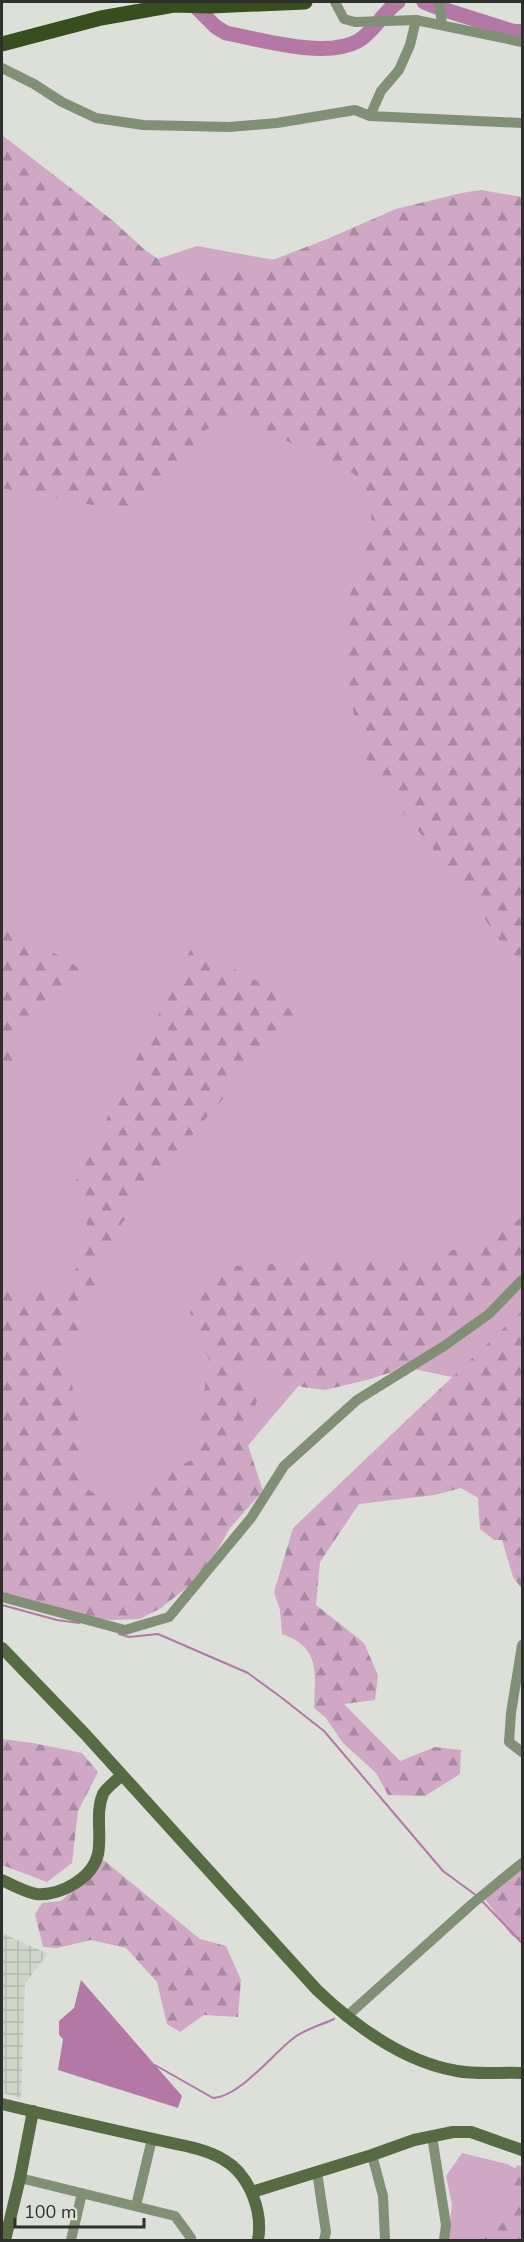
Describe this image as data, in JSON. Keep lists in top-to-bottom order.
{
  "scale_bar": "100 m"
}
